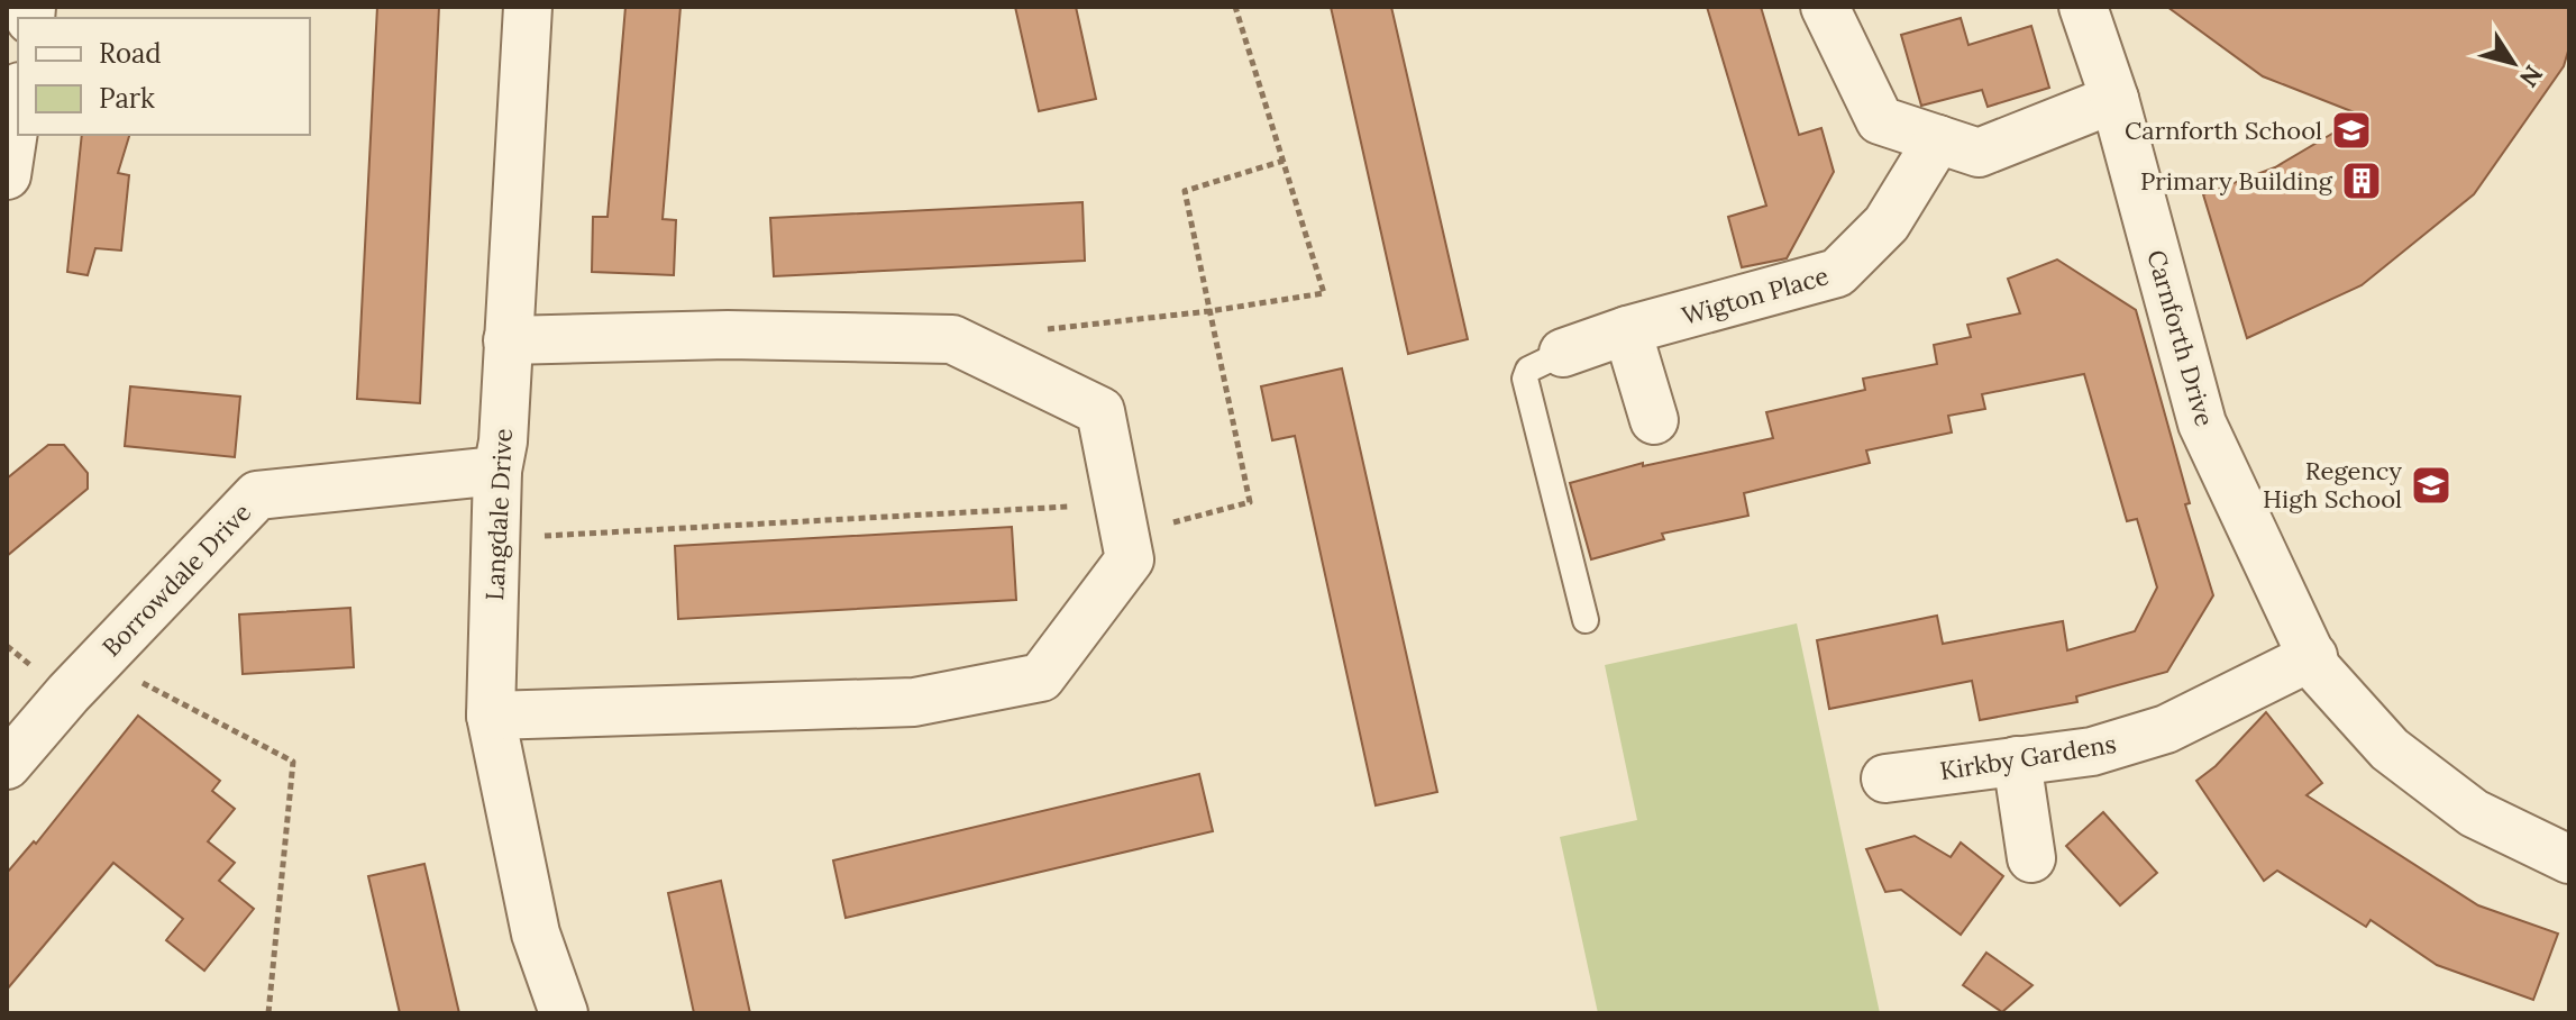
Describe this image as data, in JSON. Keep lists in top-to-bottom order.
{
  "streets": {
    "street": [
      "Wigton Place",
      "Carnforth Drive",
      "Langdale Drive",
      "Borrowdale Drive",
      "Kirkby Gardens"
    ]
  },
  "crossings": [
    ["Carnforth Drive", "Kirkby Gardens"],
    ["Langdale Drive", "Borrowdale Drive"]
  ],
  "places": {
    "school or university": ["Carnforth School", "Regency High School"],
    "building": ["Primary Building"]
  },
  "legend": ["Road", "Park"],
  "north": "bottom right"
}
